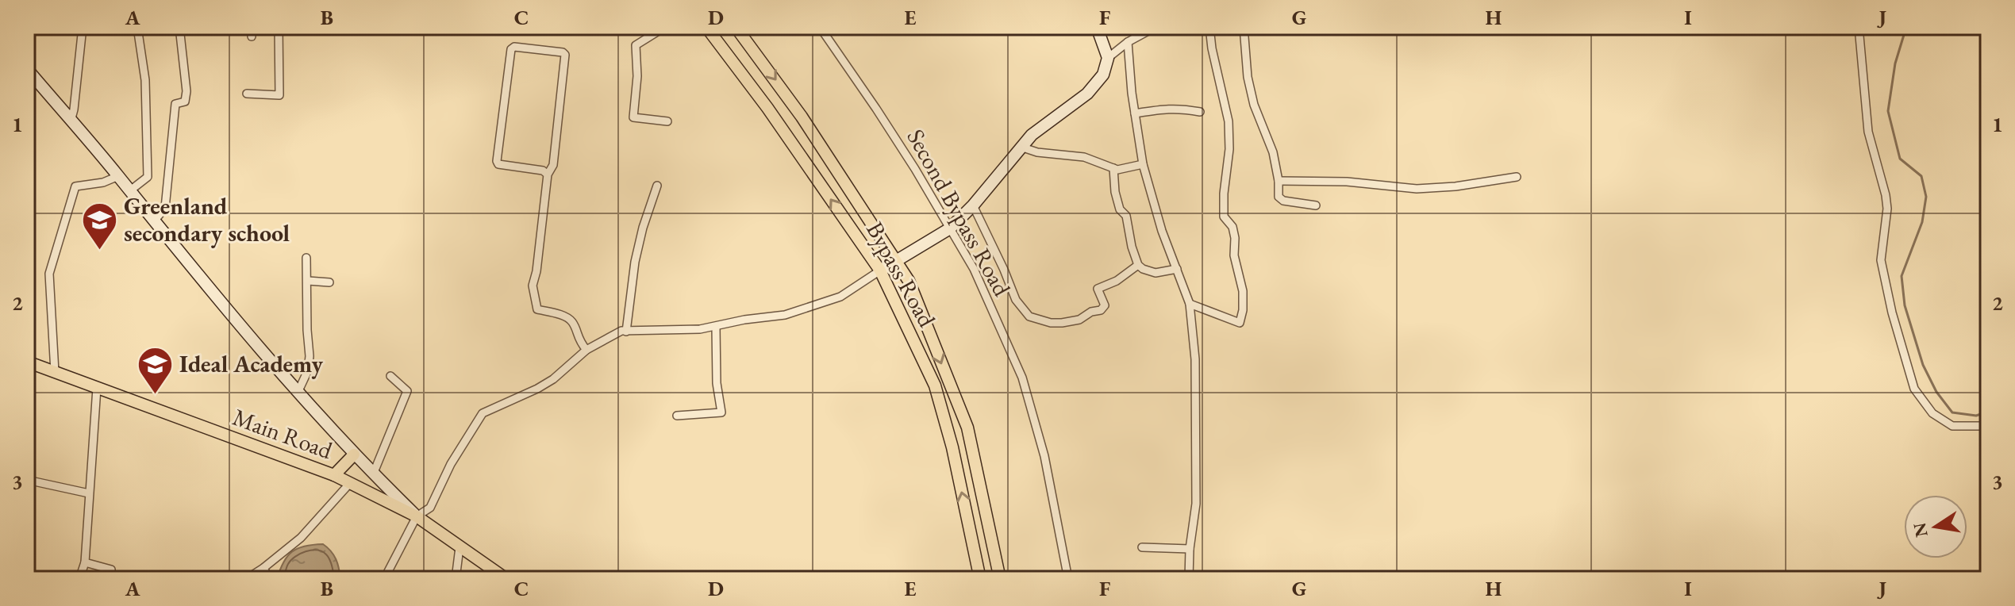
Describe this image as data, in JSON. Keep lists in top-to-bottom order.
{
  "streets": {
    "main road": ["Bypass Road", "Main Road"],
    "street": ["Second Bypass Road"]
  },
  "places": {
    "school or university": ["Greenland secondary school", "Ideal Academy"]
  },
  "north": "left",
  "grid": {
    "columns": [
      "A",
      "B",
      "C",
      "D",
      "E",
      "F",
      "G",
      "H",
      "I",
      "J"
    ],
    "rows": ["1", "2", "3"]
  }
}
